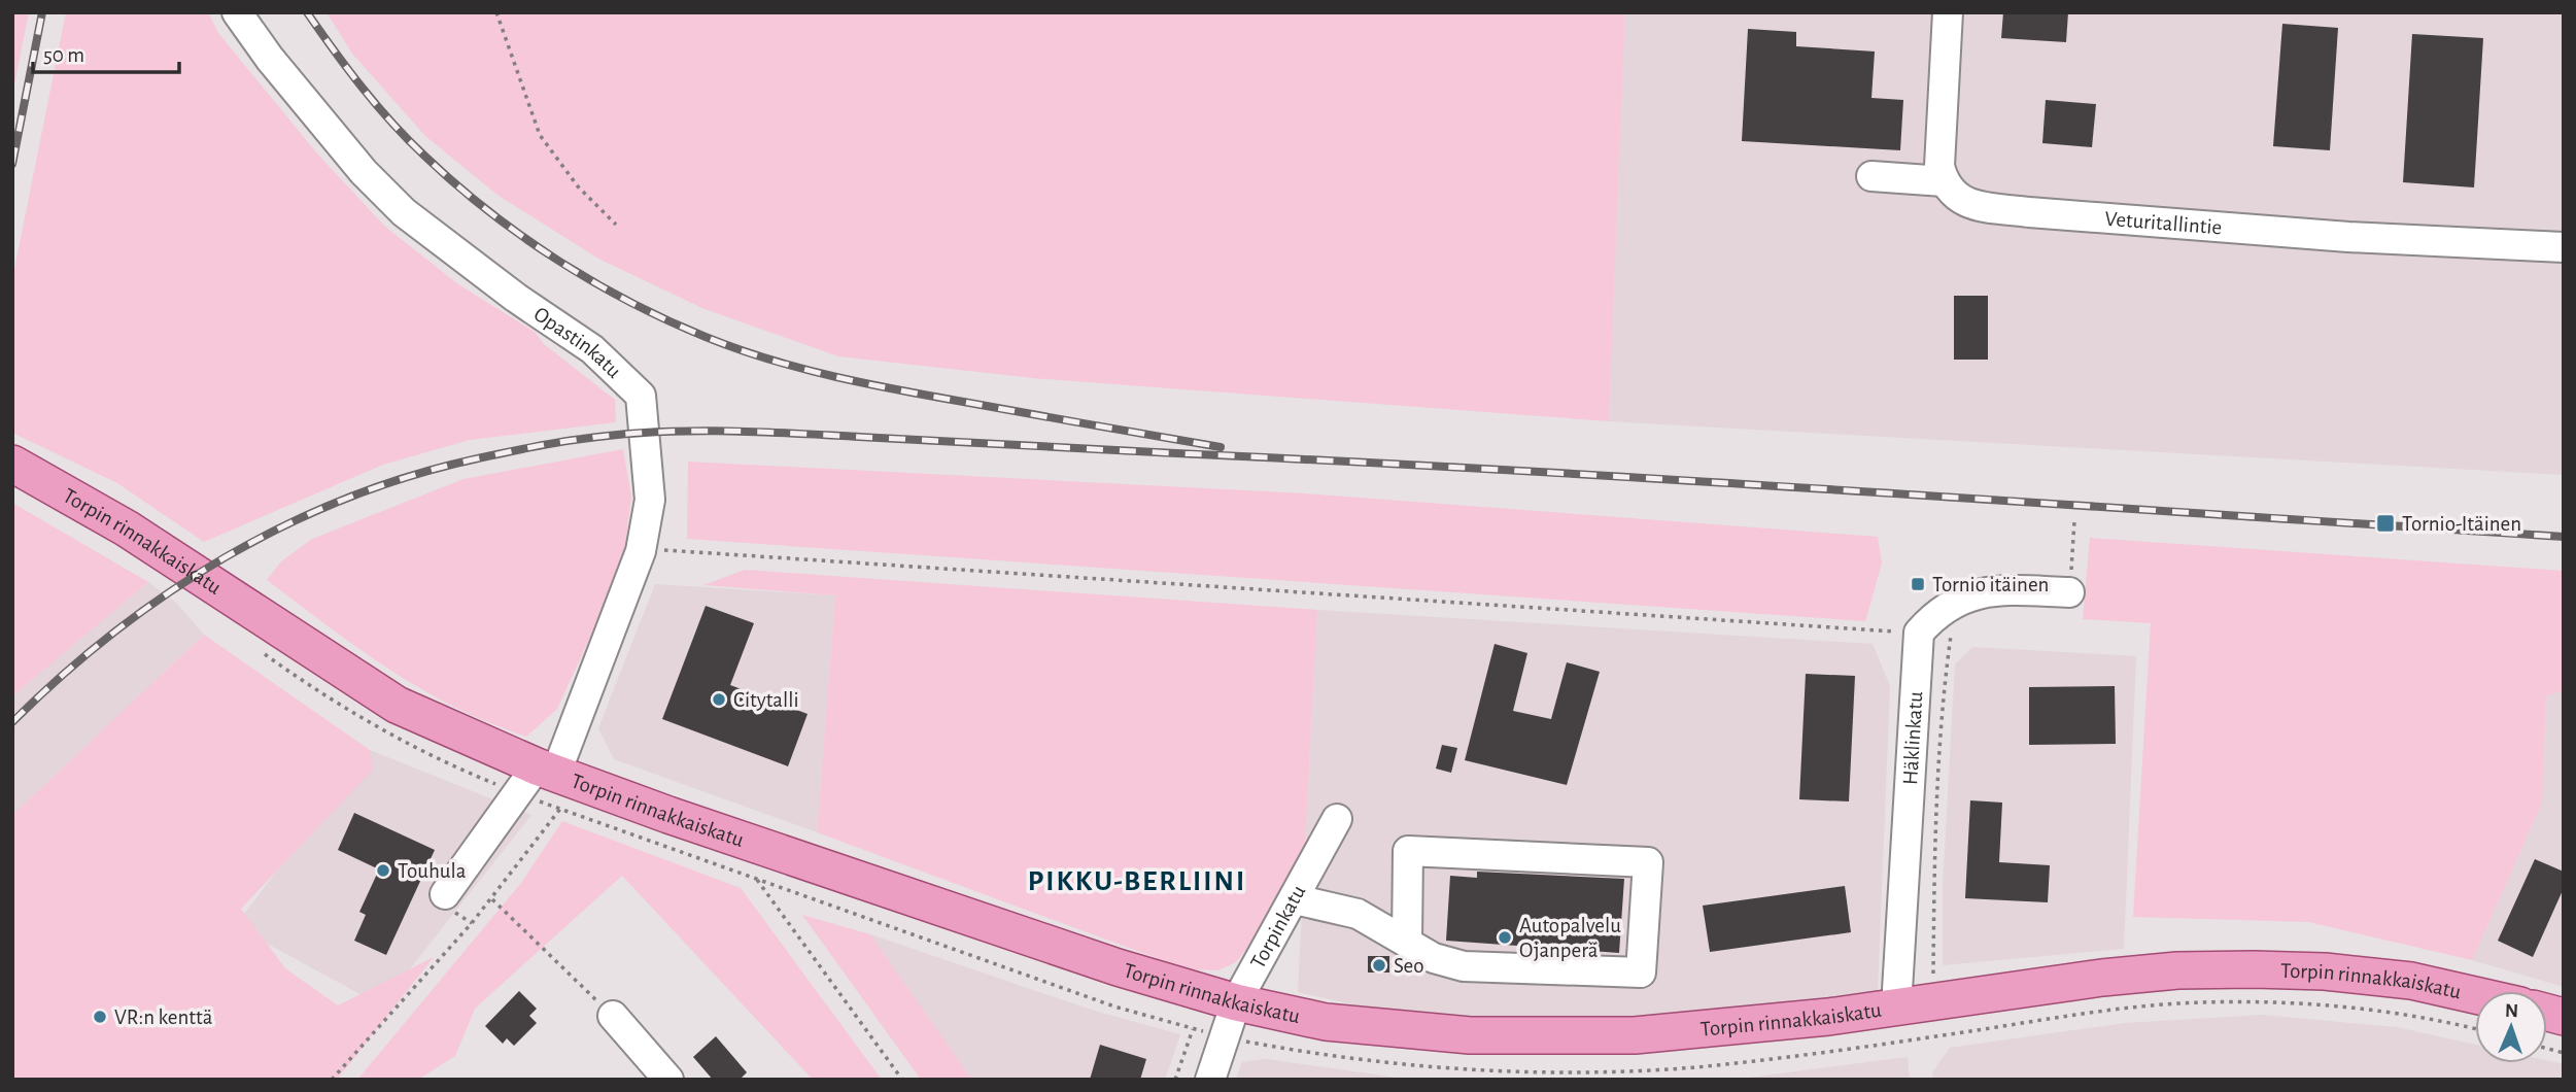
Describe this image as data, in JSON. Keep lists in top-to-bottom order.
{
  "streets": {
    "main road": ["Torpin rinnakkaiskatu"],
    "street": [
      "Veturitallintie",
      "Opastinkatu",
      "Häklinkatu",
      "Torpinkatu"
    ]
  },
  "crossings": [
    ["Opastinkatu", "Torpin rinnakkaiskatu"],
    ["Torpin rinnakkaiskatu", "Häklinkatu"],
    ["Torpin rinnakkaiskatu", "Torpinkatu"]
  ],
  "districts": ["PIKKU-BERLIINI"],
  "places": {
    "transit": ["Tornio-Itäinen", "Tornio itäinen"],
    "other": [
      "Citytalli",
      "Touhula",
      "Autopalvelu Ojanperä",
      "Seo",
      "VR:n kenttä"
    ]
  },
  "scale_bar": "50 m",
  "north": "top"
}
